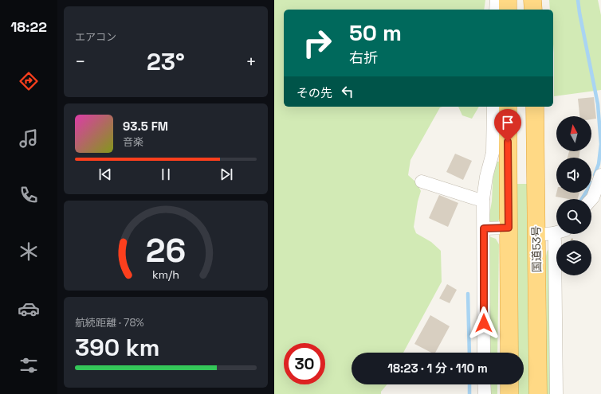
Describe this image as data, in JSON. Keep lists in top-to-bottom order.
{
  "streets": {
    "highway": ["国道53号"]
  },
  "north": "top",
  "page": {
    "tabs": "18:22",
    "tile": [
      "エアコン",
      ["航続距離 · 78%", "390 km"]
    ],
    "turn": ["50 m", "右折"],
    "heat": ["−", "23°", "+"],
    "then": "その先",
    "song": ["93.5 FM", "音楽"],
    "limit": "30",
    "trip": "18:23 · 1 分 · 110 m",
    "gauge": ["26", "km/h"]
  }
}
